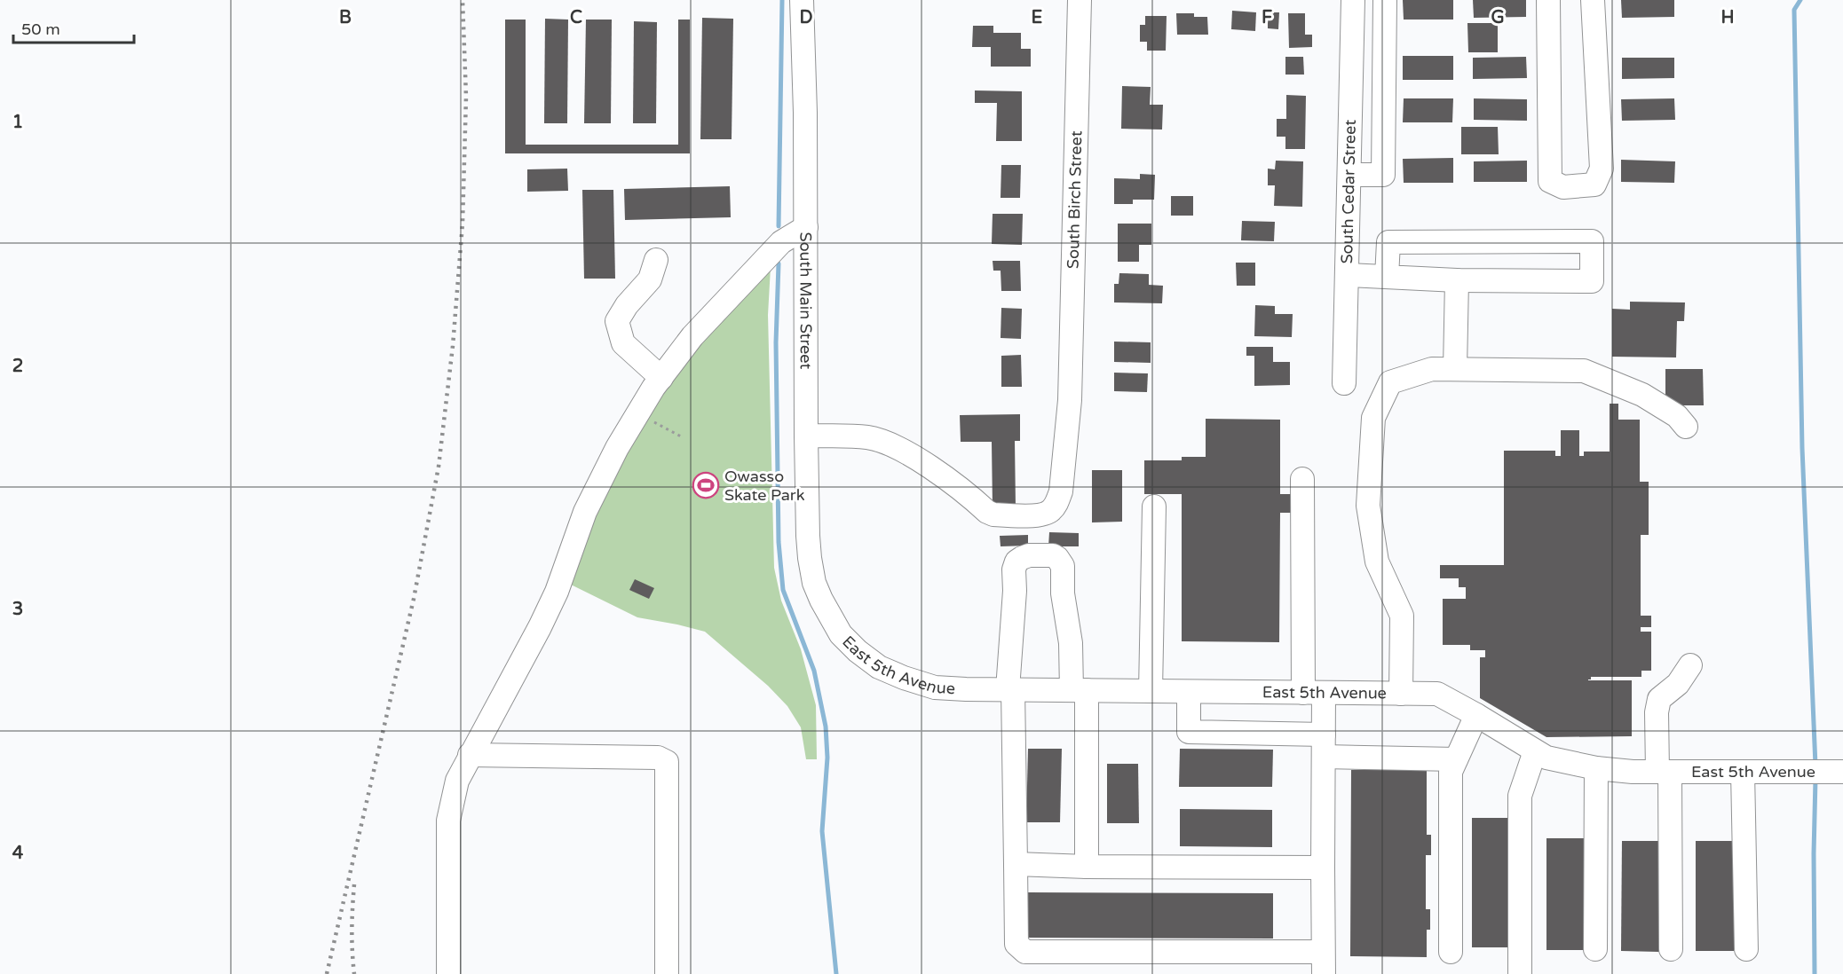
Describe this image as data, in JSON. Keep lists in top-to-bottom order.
{
  "streets": {
    "street": [
      "South Cedar Street",
      "South Birch Street",
      "South Main Street",
      "East 5th Avenue"
    ]
  },
  "crossings": [
    ["South Birch Street", "South Main Street"],
    ["South Main Street", "East 5th Avenue"]
  ],
  "places": {
    "sports": ["Owasso Skate Park"]
  },
  "scale_bar": "50 m",
  "grid": {
    "columns": [
      "B",
      "C",
      "D",
      "E",
      "F",
      "G",
      "H"
    ],
    "rows": [
      "1",
      "2",
      "3",
      "4"
    ]
  }
}
